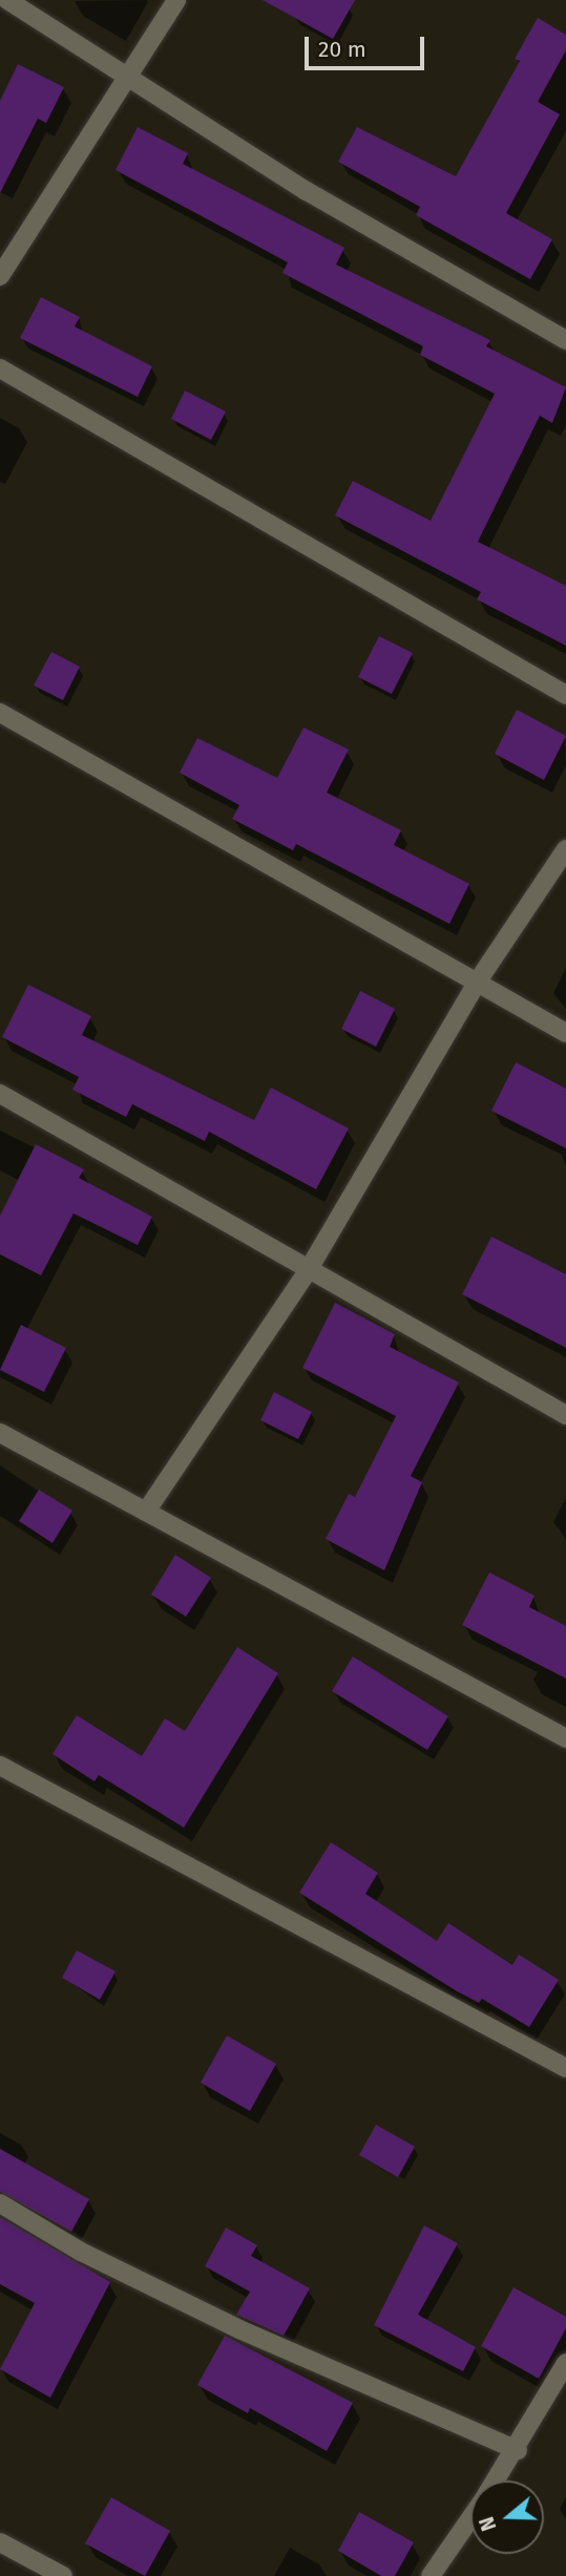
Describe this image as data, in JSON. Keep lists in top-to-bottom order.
{
  "scale_bar": "20 m",
  "north": "left"
}
